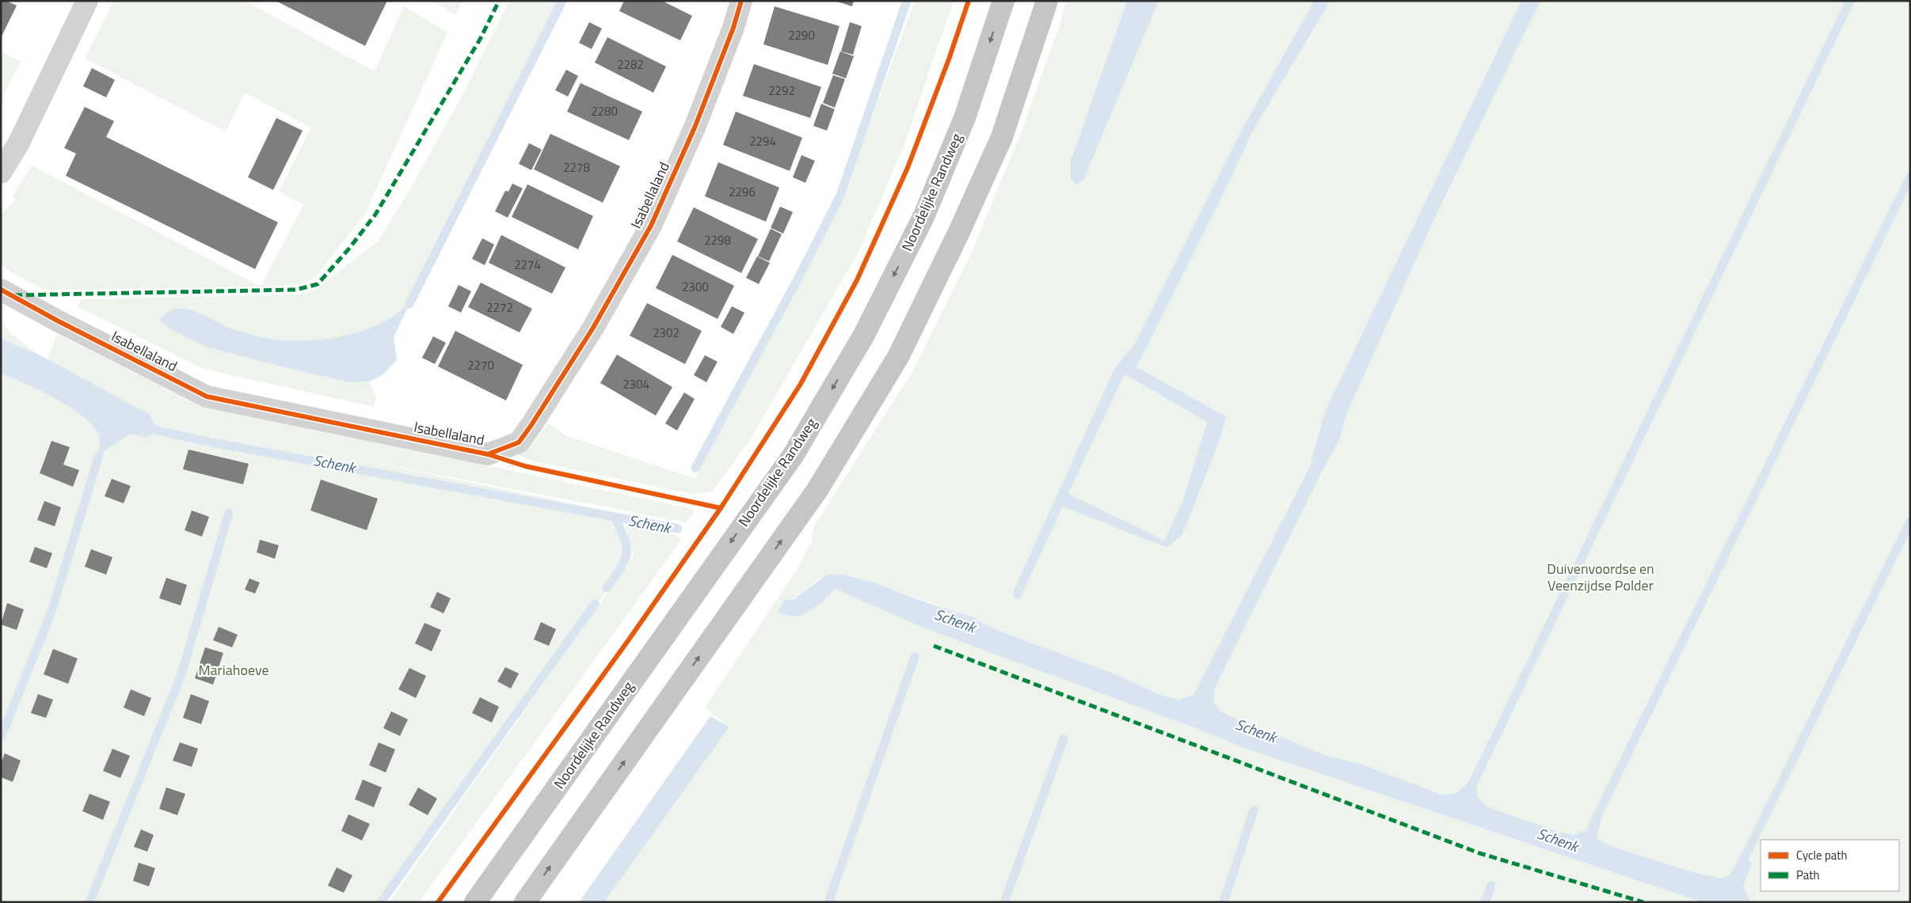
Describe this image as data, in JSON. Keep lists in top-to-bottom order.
{
  "streets": {
    "main road": ["Noordelijke Randweg"],
    "street": ["Isabellaland"]
  },
  "water": ["Schenk"],
  "parks": ["Duivenvoordse en Veenzijdse Polder", "Mariahoeve"],
  "house_numbers": [
    "2290",
    "2282",
    "2292",
    "2280",
    "2294",
    "2278",
    "2296",
    "2298",
    "2274",
    "2300",
    "2272",
    "2302",
    "2270",
    "2304"
  ],
  "legend": ["Cycle path", "Path"]
}
